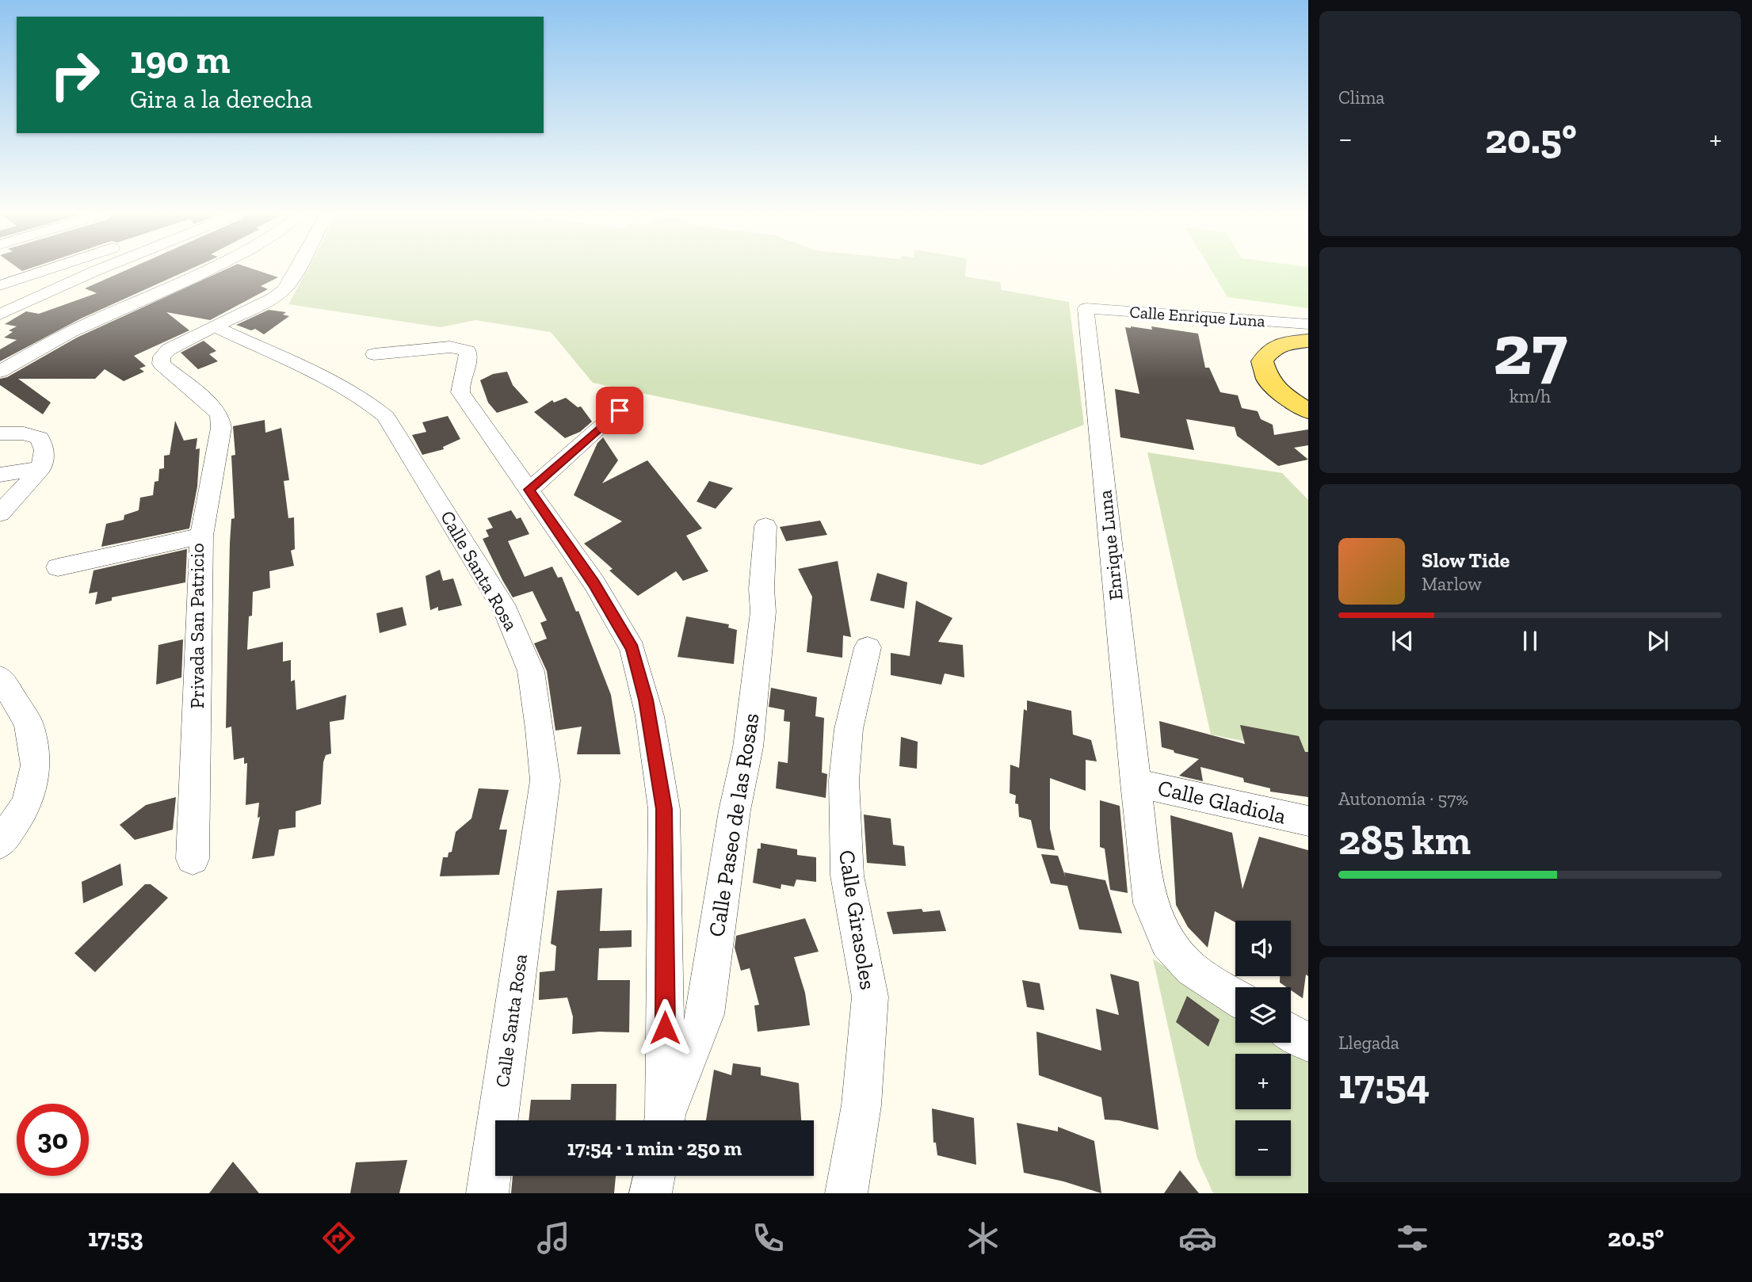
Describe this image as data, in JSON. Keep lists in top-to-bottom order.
{
  "streets": {
    "street": [
      "Calle Enrique Luna",
      "Enrique Luna",
      "Calle Santa Rosa",
      "Privada San Patricio",
      "Calle Gladiola",
      "Calle Paseo de las Rosas",
      "Calle Girasoles"
    ]
  },
  "crossings": [
    ["Calle Enrique Luna", "Enrique Luna"],
    ["Enrique Luna", "Calle Gladiola"]
  ],
  "page": {
    "tile": [
      "Clima",
      ["27", "km/h"],
      ["Autonomía · 57%", "285 km"],
      ["Llegada", "17:54"]
    ],
    "turn": ["190 m", "Gira a la derecha"],
    "heat": ["−", "20.5°", "+"],
    "song": ["Slow Tide", "Marlow"],
    "map_buttons": ["+", "−"],
    "limit": "30",
    "trip": "17:54 · 1 min · 250 m",
    "tabs": ["17:53", "20.5°"]
  }
}
